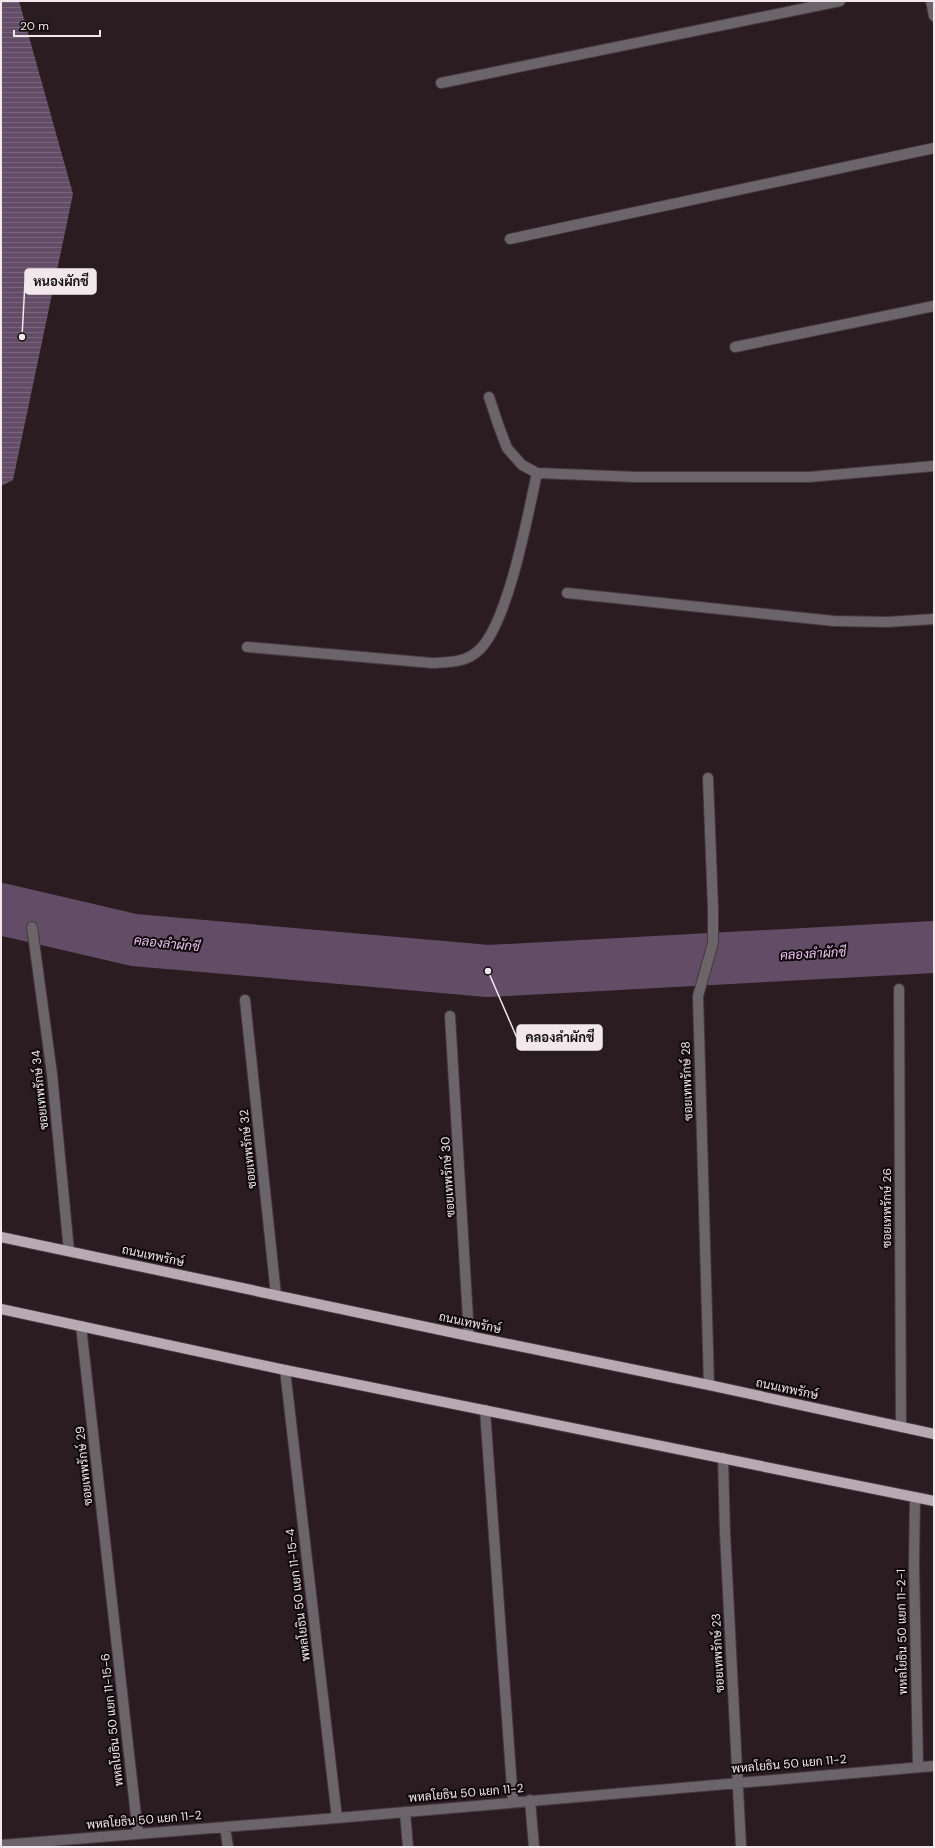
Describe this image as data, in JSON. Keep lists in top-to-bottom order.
{
  "streets": {
    "main road": ["ถนนเทพรักษ์"],
    "street": [
      "ซอยเทพรักษ์ 28",
      "ซอยเทพรักษ์ 34",
      "ซอยเทพรักษ์ 32",
      "ซอยเทพรักษ์ 30",
      "ซอยเทพรักษ์ 26",
      "ซอยเทพรักษ์ 29",
      "พหลโยธิน 50 แยก 11-15-4",
      "พหลโยธิน 50 แยก 11-2-1",
      "ซอยเทพรักษ์ 23",
      "พหลโยธิน 50 แยก 11-15-6",
      "พหลโยธิน 50 แยก 11-2"
    ]
  },
  "crossings": [
    ["ซอยเทพรักษ์ 28", "ถนนเทพรักษ์"],
    ["ซอยเทพรักษ์ 34", "ถนนเทพรักษ์"],
    ["ซอยเทพรักษ์ 32", "ถนนเทพรักษ์"],
    ["ซอยเทพรักษ์ 30", "ถนนเทพรักษ์"],
    ["ซอยเทพรักษ์ 26", "ถนนเทพรักษ์"],
    ["ซอยเทพรักษ์ 29", "พหลโยธิน 50 แยก 11-15-6"],
    ["พหลโยธิน 50 แยก 11-15-4", "พหลโยธิน 50 แยก 11-2"],
    ["พหลโยธิน 50 แยก 11-2-1", "พหลโยธิน 50 แยก 11-2"],
    ["ซอยเทพรักษ์ 23", "พหลโยธิน 50 แยก 11-2"],
    ["พหลโยธิน 50 แยก 11-15-6", "พหลโยธิน 50 แยก 11-2"]
  ],
  "water": ["คลองลำผักชี"],
  "places": ["หนองผักชี", "คลองลำผักชี"],
  "scale_bar": "20 m"
}
